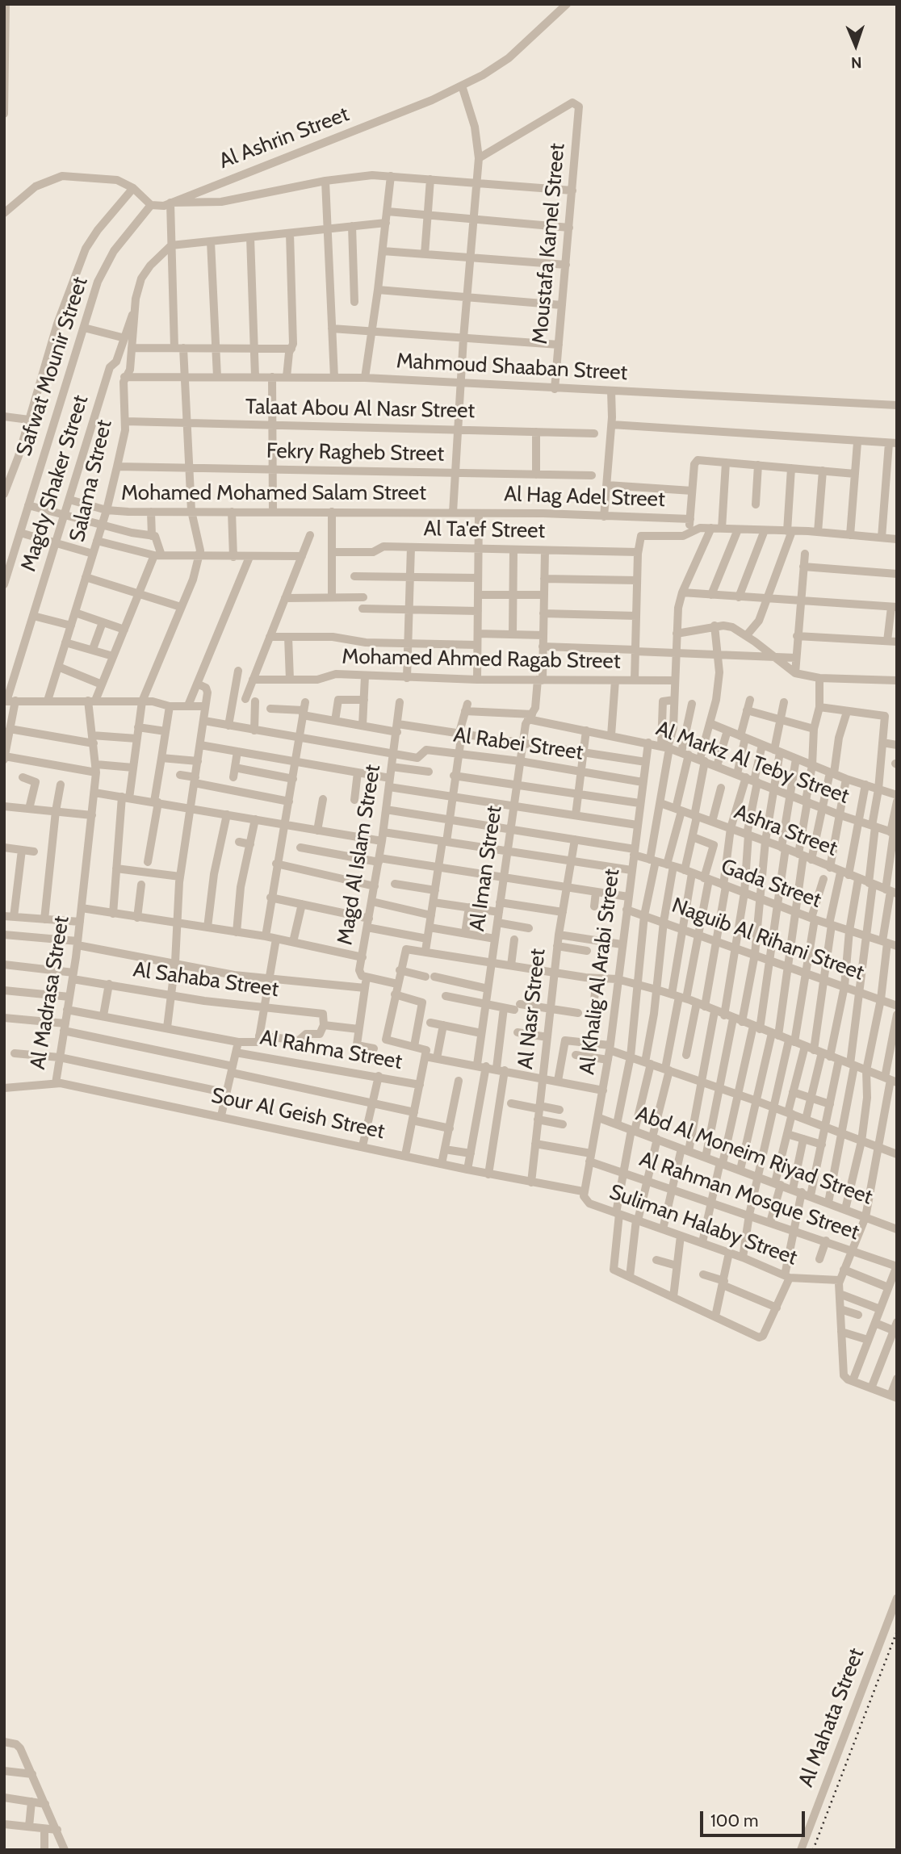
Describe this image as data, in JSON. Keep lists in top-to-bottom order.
{
  "streets": {
    "street": [
      "Al Ashrin Street",
      "Moustafa Kamel Street",
      "Safwat Mounir Street",
      "Mahmoud Shaaban Street",
      "Talaat Abou Al Nasr Street",
      "Fekry Ragheb Street",
      "Salama Street",
      "Magdy Shaker Street",
      "Mohamed Mohamed Salam Street",
      "Al Hag Adel Street",
      "Al Ta'ef Street",
      "Mohamed Ahmed Ragab Street",
      "Al Rabei Street",
      "Al Markz Al Teby Street",
      "Ashra Street",
      "Magd Al Islam Street",
      "Al Iman Street",
      "Gada Street",
      "Naguib Al Rihani Street",
      "Al Khalig Al Arabi Street",
      "Al Sahaba Street",
      "Al Madrasa Street",
      "Al Nasr Street",
      "Al Rahma Street",
      "Sour Al Geish Street",
      "Abd Al Moneim Riyad Street",
      "Al Rahman Mosque Street",
      "Suliman Halaby Street",
      "Al Mahata Street"
    ]
  },
  "crossings": [
    ["Al Ashrin Street", "Safwat Mounir Street"],
    ["Moustafa Kamel Street", "Mahmoud Shaaban Street"],
    ["Mahmoud Shaaban Street", "Salama Street"],
    ["Talaat Abou Al Nasr Street", "Salama Street"],
    ["Fekry Ragheb Street", "Salama Street"],
    ["Salama Street", "Magdy Shaker Street"],
    ["Salama Street", "Mohamed Mohamed Salam Street"],
    ["Magdy Shaker Street", "Mohamed Mohamed Salam Street"],
    ["Mohamed Mohamed Salam Street", "Al Hag Adel Street"],
    ["Al Ta'ef Street", "Al Iman Street"],
    ["Mohamed Ahmed Ragab Street", "Al Iman Street"],
    ["Al Rabei Street", "Magd Al Islam Street"],
    ["Al Rabei Street", "Al Iman Street"],
    ["Al Rabei Street", "Al Khalig Al Arabi Street"],
    ["Al Markz Al Teby Street", "Al Iman Street"],
    ["Al Markz Al Teby Street", "Al Khalig Al Arabi Street"],
    ["Magd Al Islam Street", "Gada Street"],
    ["Al Iman Street", "Gada Street"],
    ["Al Iman Street", "Sour Al Geish Street"],
    ["Gada Street", "Al Khalig Al Arabi Street"],
    ["Gada Street", "Al Nasr Street"],
    ["Naguib Al Rihani Street", "Al Khalig Al Arabi Street"],
    ["Al Khalig Al Arabi Street", "Sour Al Geish Street"],
    ["Al Khalig Al Arabi Street", "Abd Al Moneim Riyad Street"],
    ["Al Khalig Al Arabi Street", "Al Rahman Mosque Street"],
    ["Al Khalig Al Arabi Street", "Suliman Halaby Street"],
    ["Al Sahaba Street", "Al Madrasa Street"],
    ["Al Madrasa Street", "Sour Al Geish Street"],
    ["Al Nasr Street", "Sour Al Geish Street"],
    ["Al Nasr Street", "Al Rahman Mosque Street"],
    ["Sour Al Geish Street", "Suliman Halaby Street"]
  ],
  "scale_bar": "100 m",
  "north": "bottom"
}
